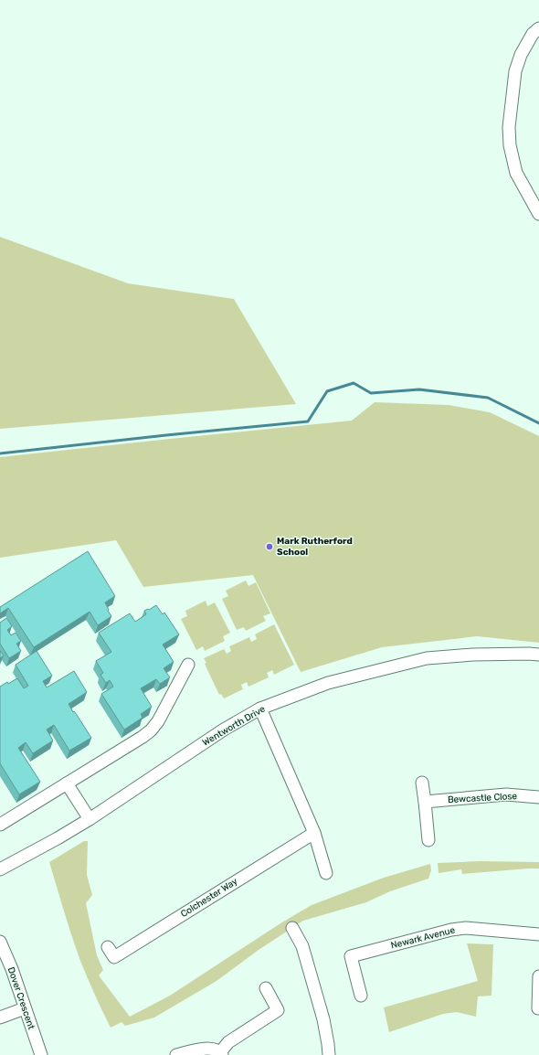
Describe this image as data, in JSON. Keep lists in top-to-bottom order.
{
  "streets": {
    "street": [
      "Wentworth Drive",
      "Bewcastle Close",
      "Colchester Way",
      "Newark Avenue",
      "Dover Crescent"
    ]
  },
  "places": ["Mark Rutherford School"]
}
